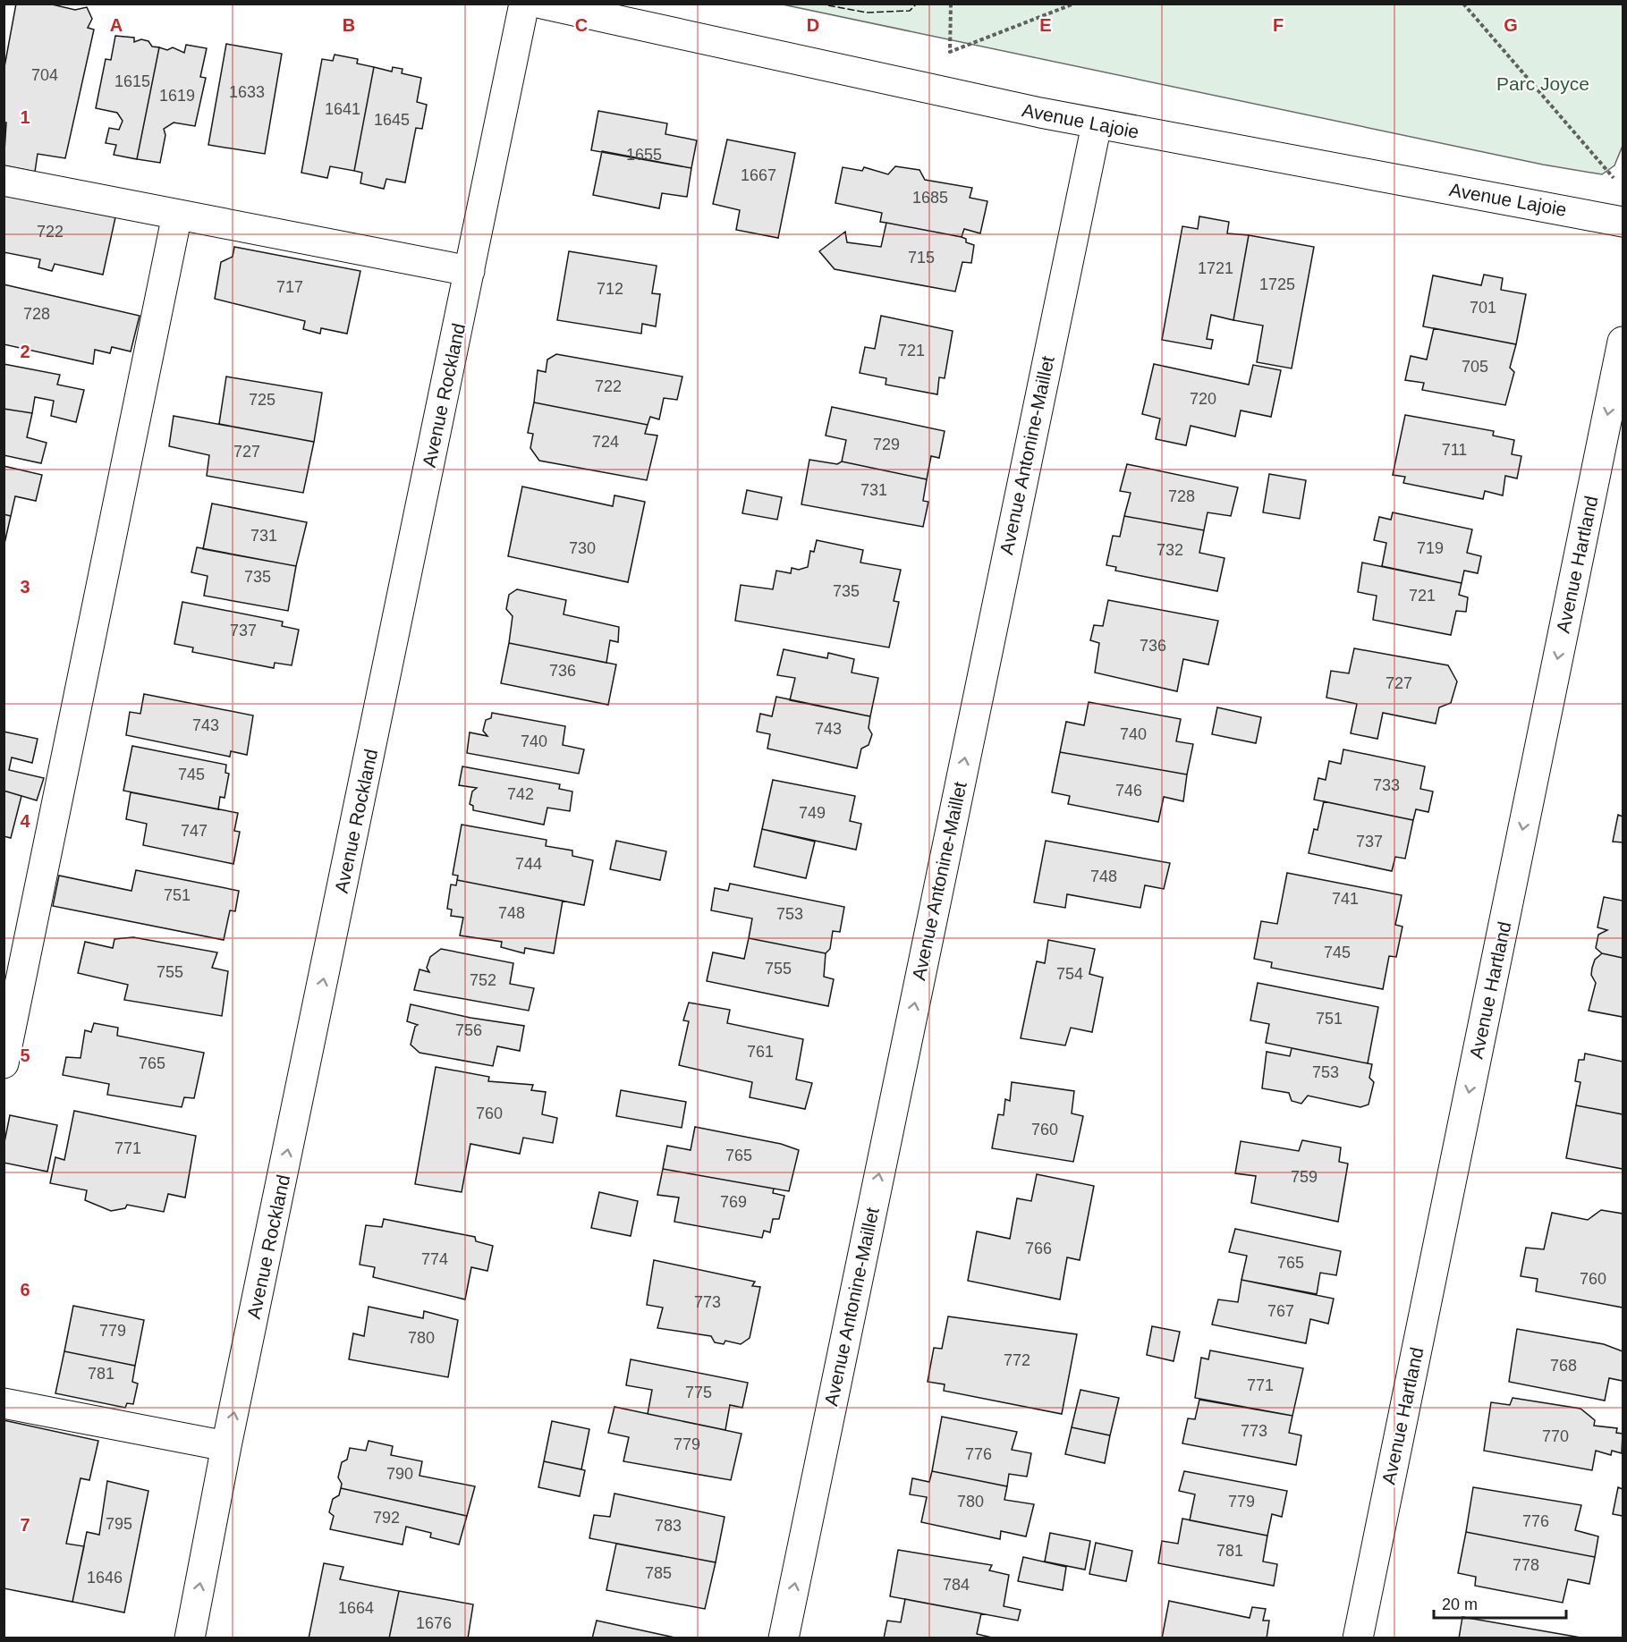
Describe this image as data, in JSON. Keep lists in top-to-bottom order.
{
  "streets": {
    "street": [
      "Avenue Lajoie",
      "Avenue Rockland",
      "Avenue Antonine-Maillet",
      "Avenue Hartland"
    ]
  },
  "crossings": [
    ["Avenue Lajoie", "Avenue Antonine-Maillet"]
  ],
  "one_way": ["Avenue Rockland", "Avenue Antonine-Maillet", "Avenue Hartland"],
  "parks": ["Parc Joyce"],
  "house_numbers": [
    "704",
    "1615",
    "1633",
    "1619",
    "1641",
    "1645",
    "1655",
    "1667",
    "1685",
    "722",
    "715",
    "1721",
    "1725",
    "717",
    "712",
    "701",
    "728",
    "721",
    "705",
    "722",
    "720",
    "725",
    "724",
    "729",
    "711",
    "727",
    "731",
    "728",
    "731",
    "730",
    "719",
    "732",
    "735",
    "735",
    "721",
    "737",
    "736",
    "736",
    "727",
    "743",
    "743",
    "740",
    "740",
    "745",
    "733",
    "746",
    "742",
    "749",
    "747",
    "737",
    "744",
    "748",
    "751",
    "741",
    "748",
    "753",
    "745",
    "755",
    "755",
    "754",
    "752",
    "751",
    "756",
    "761",
    "765",
    "753",
    "760",
    "760",
    "771",
    "765",
    "759",
    "769",
    "766",
    "774",
    "765",
    "760",
    "773",
    "767",
    "779",
    "780",
    "772",
    "768",
    "781",
    "771",
    "775",
    "773",
    "770",
    "779",
    "776",
    "790",
    "780",
    "779",
    "792",
    "776",
    "795",
    "783",
    "781",
    "778",
    "785",
    "1646",
    "784",
    "1664",
    "1676"
  ],
  "scale_bar": "20 m",
  "grid": {
    "columns": [
      "A",
      "B",
      "C",
      "D",
      "E",
      "F",
      "G"
    ],
    "rows": [
      "1",
      "2",
      "3",
      "4",
      "5",
      "6",
      "7"
    ]
  }
}
